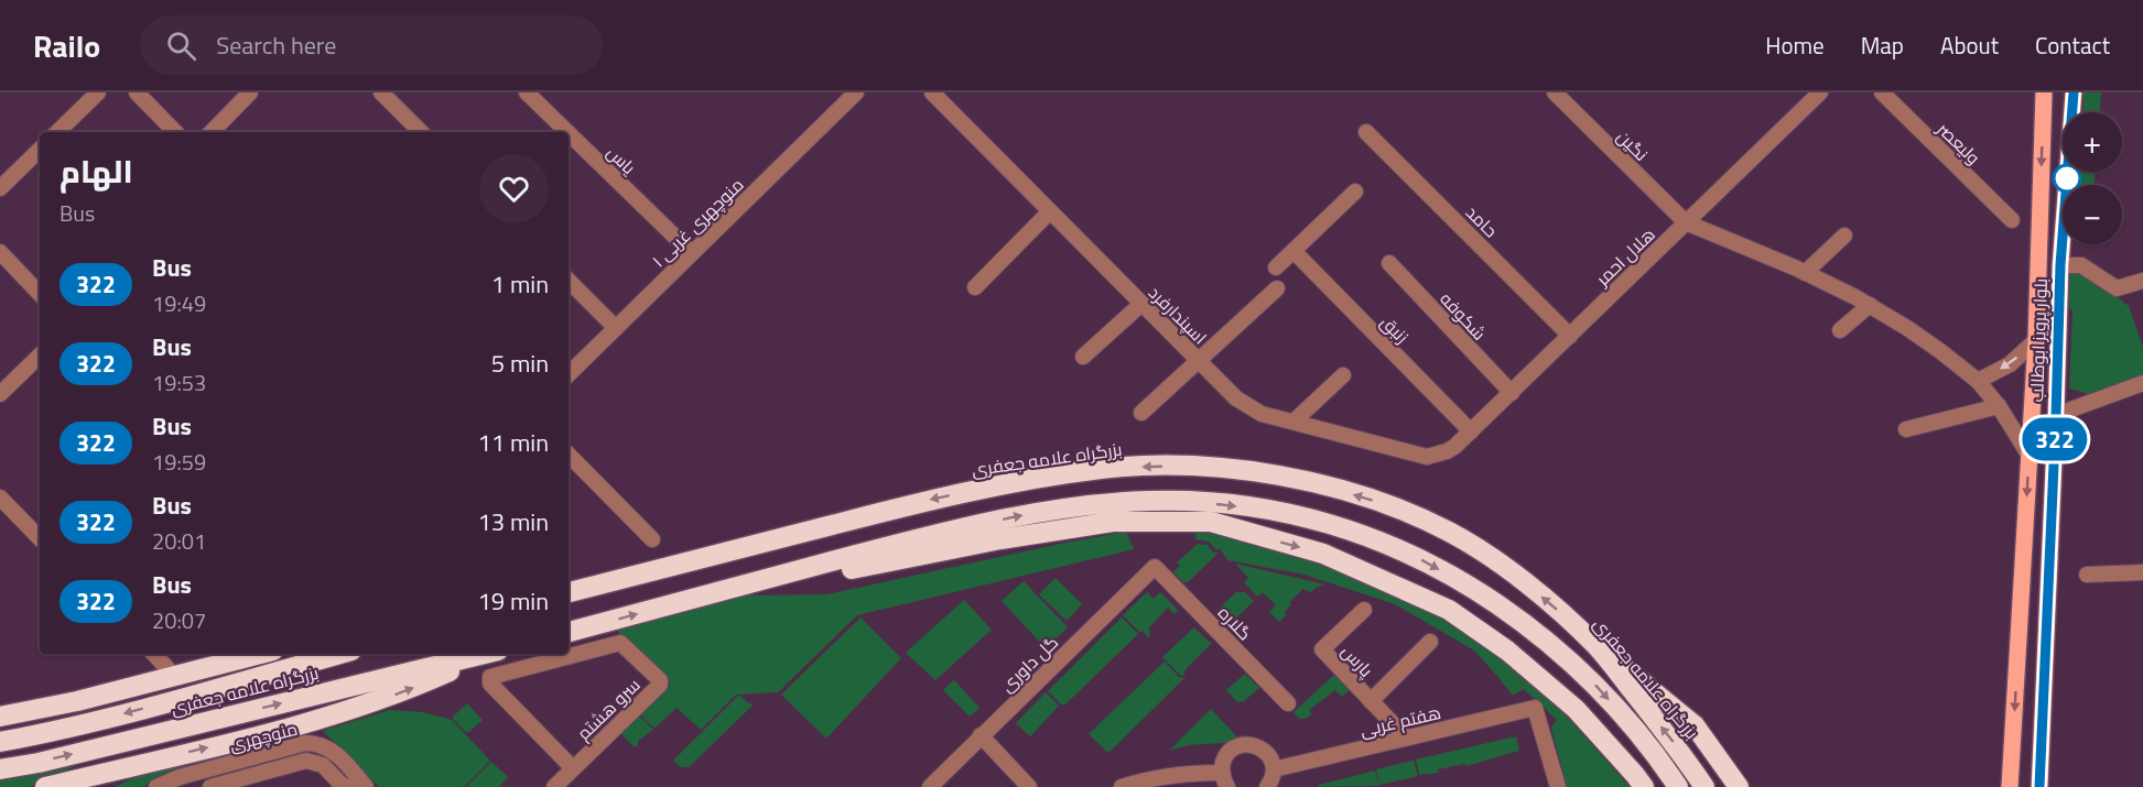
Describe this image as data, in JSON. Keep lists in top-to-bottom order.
{
  "streets": {
    "highway": ["بزرگراه علامه جعفری"],
    "main road": ["بلوار پرویز ابوطالب"],
    "street": [
      "ولیعصر",
      "نگین",
      "یاس",
      "حامد",
      "منوچهری غربی ۱",
      "هلال احمر",
      "اسپندارفرد",
      "شکوفه",
      "زنبق",
      "گلاره",
      "پارس",
      "گل داوری",
      "سرو هشتم",
      "هفتم غربی",
      "منوچهری"
    ]
  },
  "crossings": [
    ["نگین", "هلال احمر"],
    ["یاس", "منوچهری غربی ۱"],
    ["حامد", "هلال احمر"],
    ["هلال احمر", "اسپندارفرد"],
    ["هلال احمر", "شکوفه"],
    ["هلال احمر", "زنبق"],
    ["گلاره", "گل داوری"],
    ["پارس", "هفتم غربی"]
  ],
  "lines": ["bus line 322"],
  "page": {
    "header": "Railo",
    "search": "Search here",
    "nav": [
      "Home",
      "Map",
      "About",
      "Contact"
    ],
    "on_map": "322",
    "map_buttons": ["+", "−"],
    "heading": ["الهام", "Bus"],
    "list": [
      {
        "mark": "322",
        "name": "Bus",
        "note": "19:49",
        "value": "1 min"
      },
      {
        "mark": "322",
        "name": "Bus",
        "note": "19:53",
        "value": "5 min"
      },
      {
        "mark": "322",
        "name": "Bus",
        "note": "19:59",
        "value": "11 min"
      },
      {
        "mark": "322",
        "name": "Bus",
        "note": "20:01",
        "value": "13 min"
      },
      {
        "mark": "322",
        "name": "Bus",
        "note": "20:07",
        "value": "19 min"
      }
    ]
  }
}
